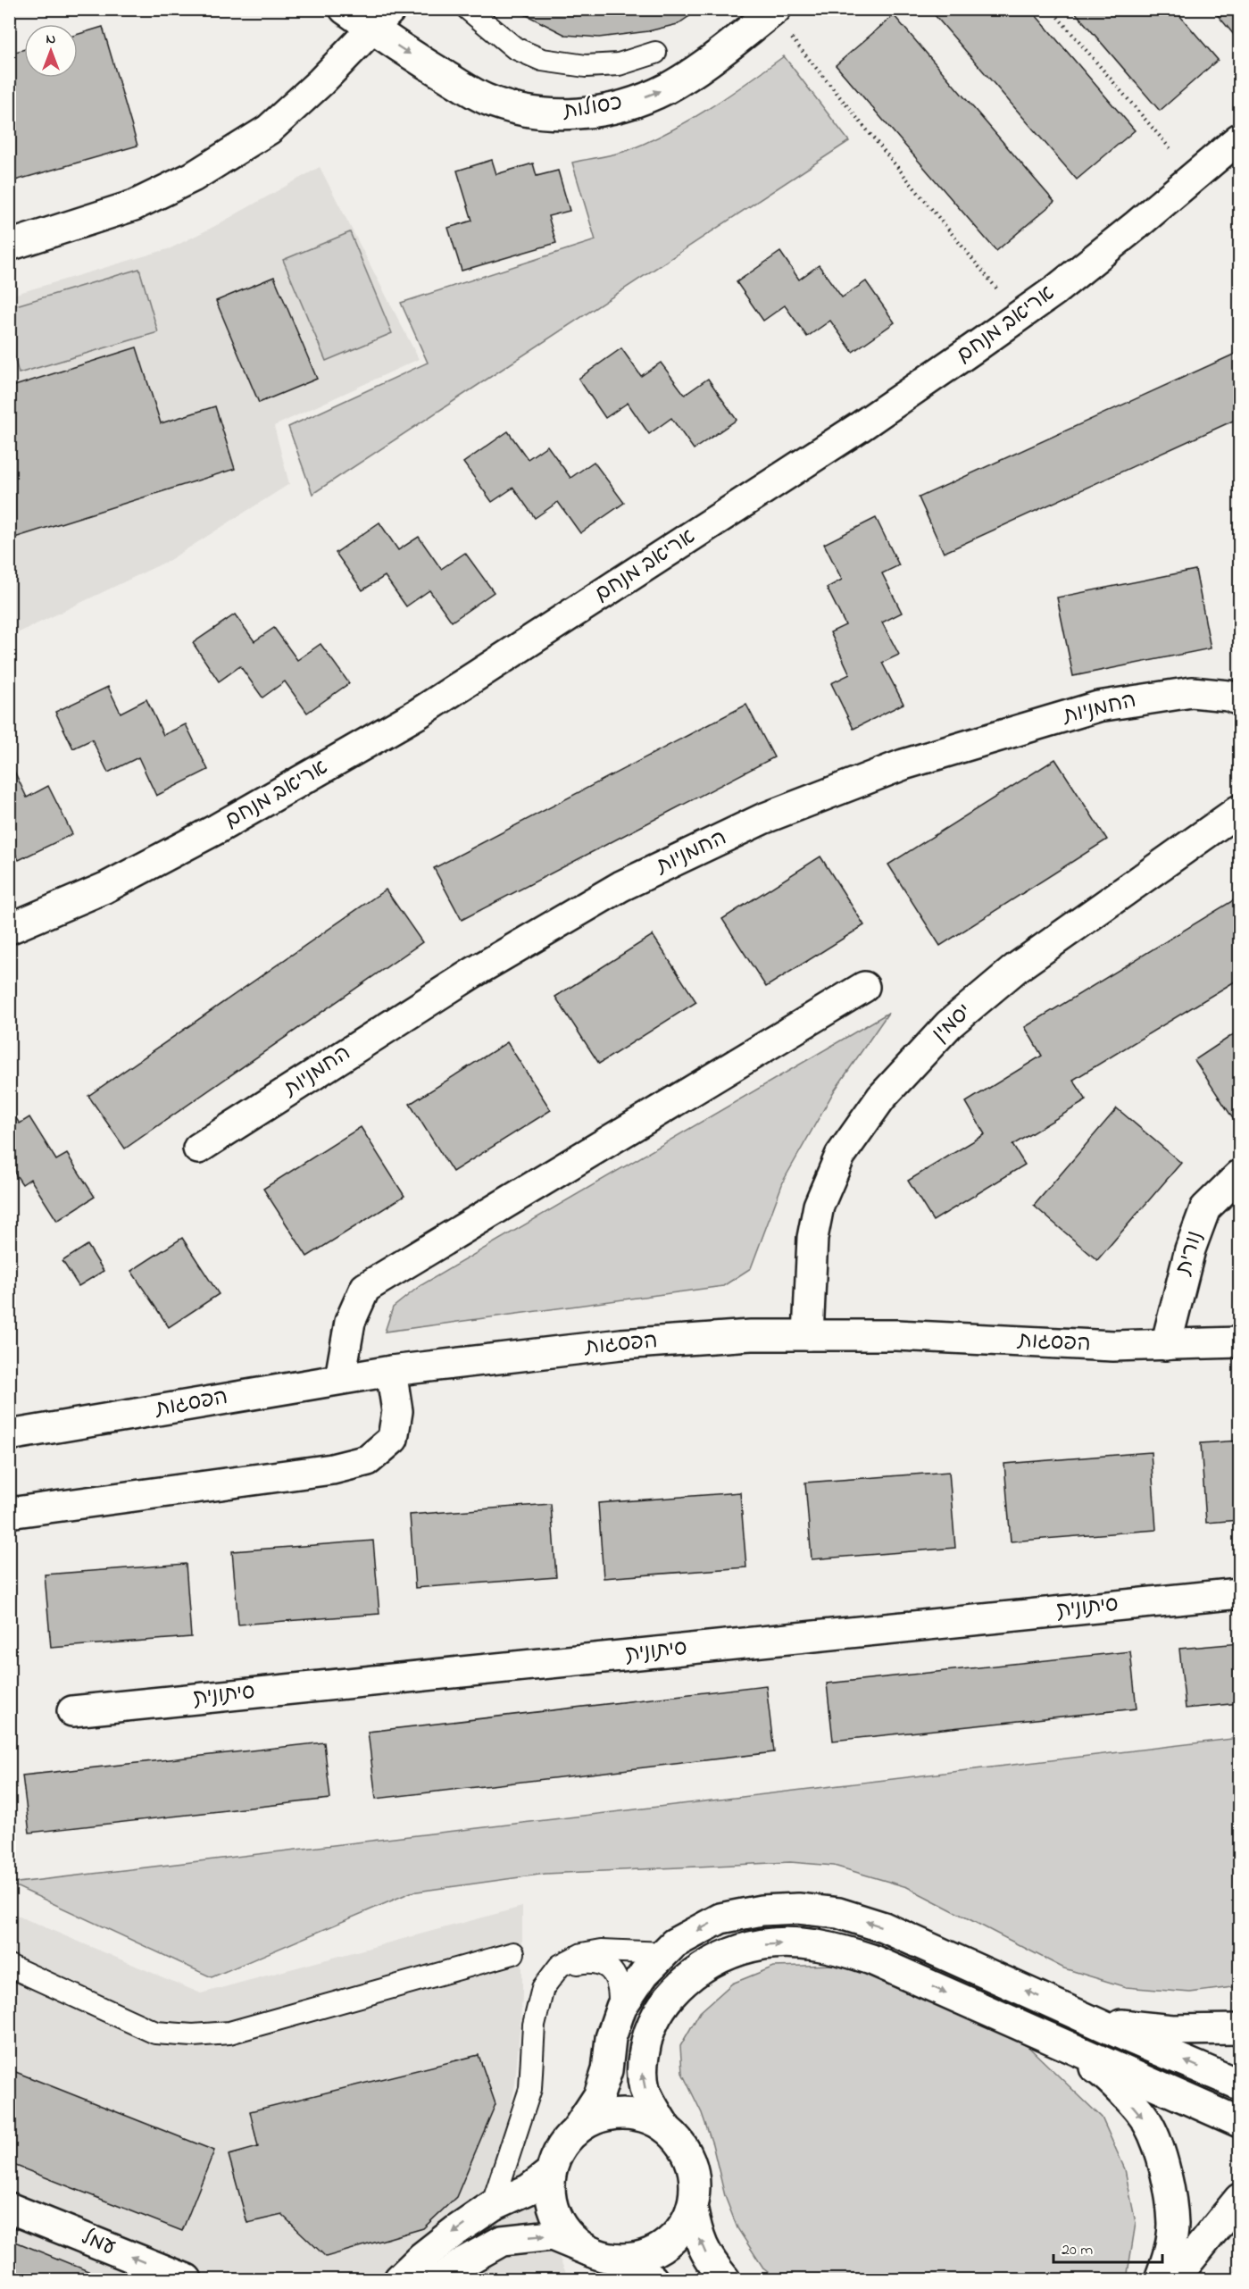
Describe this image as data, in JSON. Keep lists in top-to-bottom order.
{
  "streets": {
    "street": [
      "כסולות",
      "אריאב מנחם",
      "החמניות",
      "יסמין",
      "נורית",
      "הפסגות",
      "סיתונית",
      "עמל"
    ]
  },
  "crossings": [
    ["יסמין", "הפסגות"],
    ["נורית", "הפסגות"]
  ],
  "one_way": ["כסולות", "עמל"],
  "scale_bar": "20 m",
  "north": "top"
}
